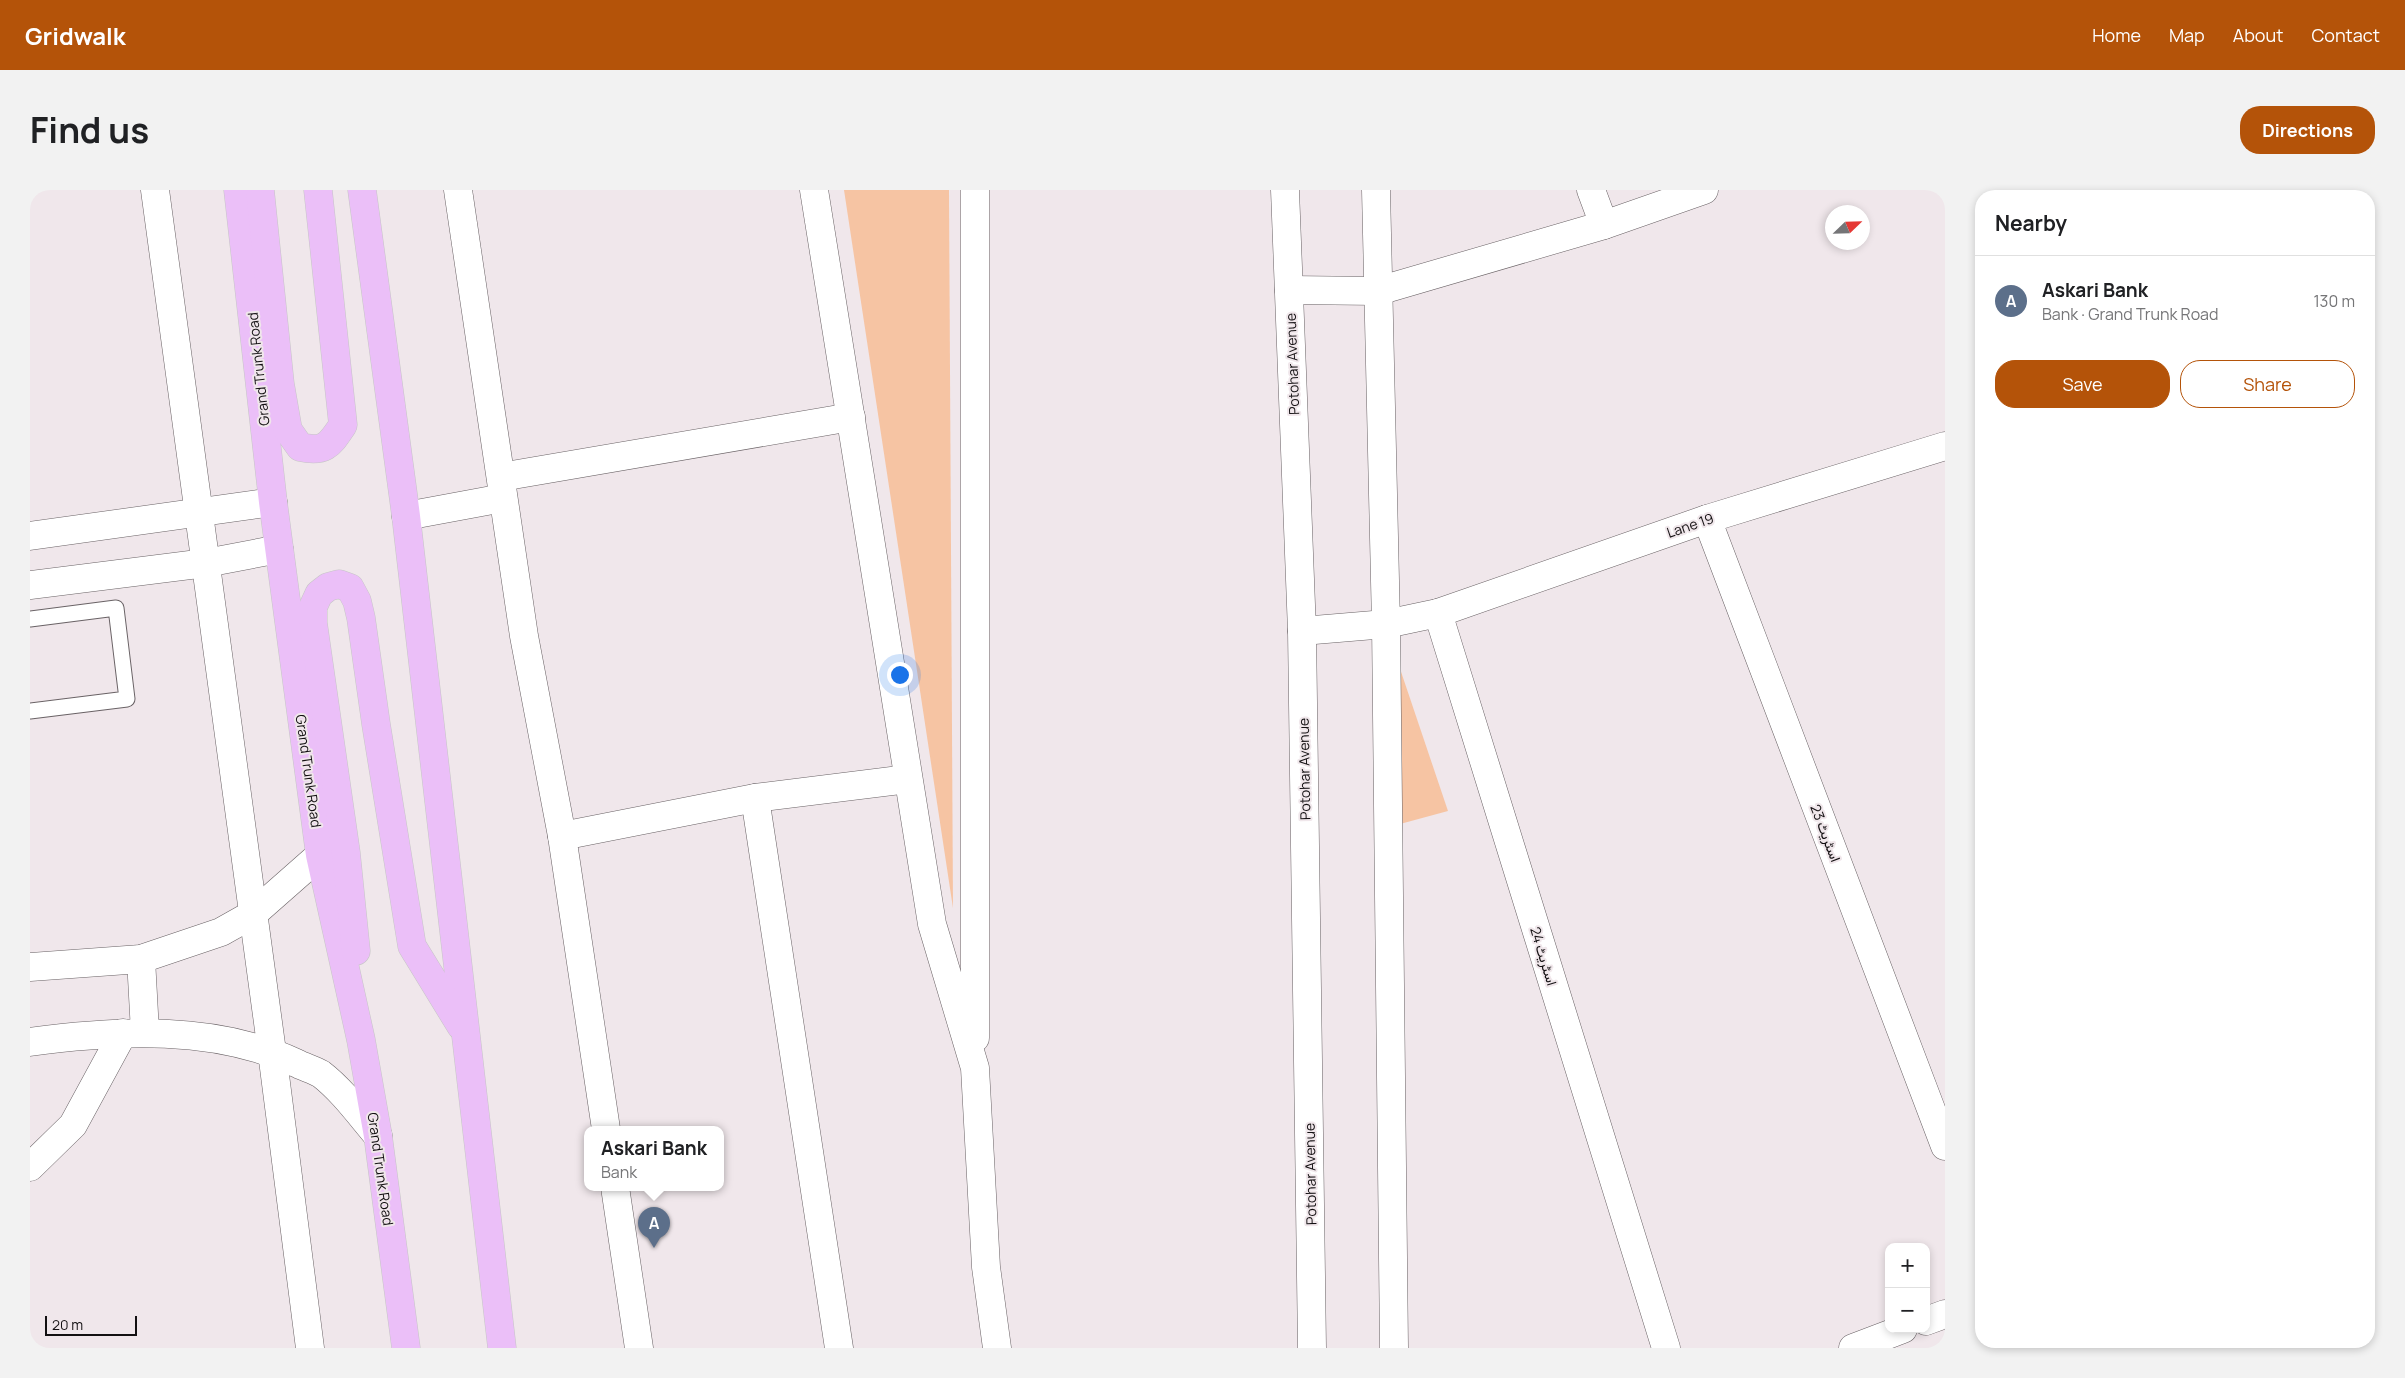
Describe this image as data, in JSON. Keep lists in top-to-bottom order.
{
  "streets": {
    "highway": ["Grand Trunk Road"],
    "street": [
      "Potohar Avenue",
      "Lane 19",
      "اسٹریٹ 23",
      "اسٹریٹ 24"
    ]
  },
  "crossings": [
    ["Lane 19", "اسٹریٹ 23"],
    ["Lane 19", "اسٹریٹ 24"]
  ],
  "scale_bar": "20 m",
  "north": "top right",
  "page": {
    "header": "Gridwalk",
    "nav": [
      "Home",
      "Map",
      "About",
      "Contact"
    ],
    "title": "Find us",
    "buttons": [
      "Directions",
      ["Save", "Share"]
    ],
    "heading": "Nearby",
    "list": [
      {
        "mark": "A",
        "name": "Askari Bank",
        "note": "Bank · Grand Trunk Road",
        "value": "130 m"
      }
    ],
    "popup": ["Askari Bank", "Bank"],
    "pins": "A",
    "map_buttons": ["+", "−"],
    "scale": "20 m"
  }
}
